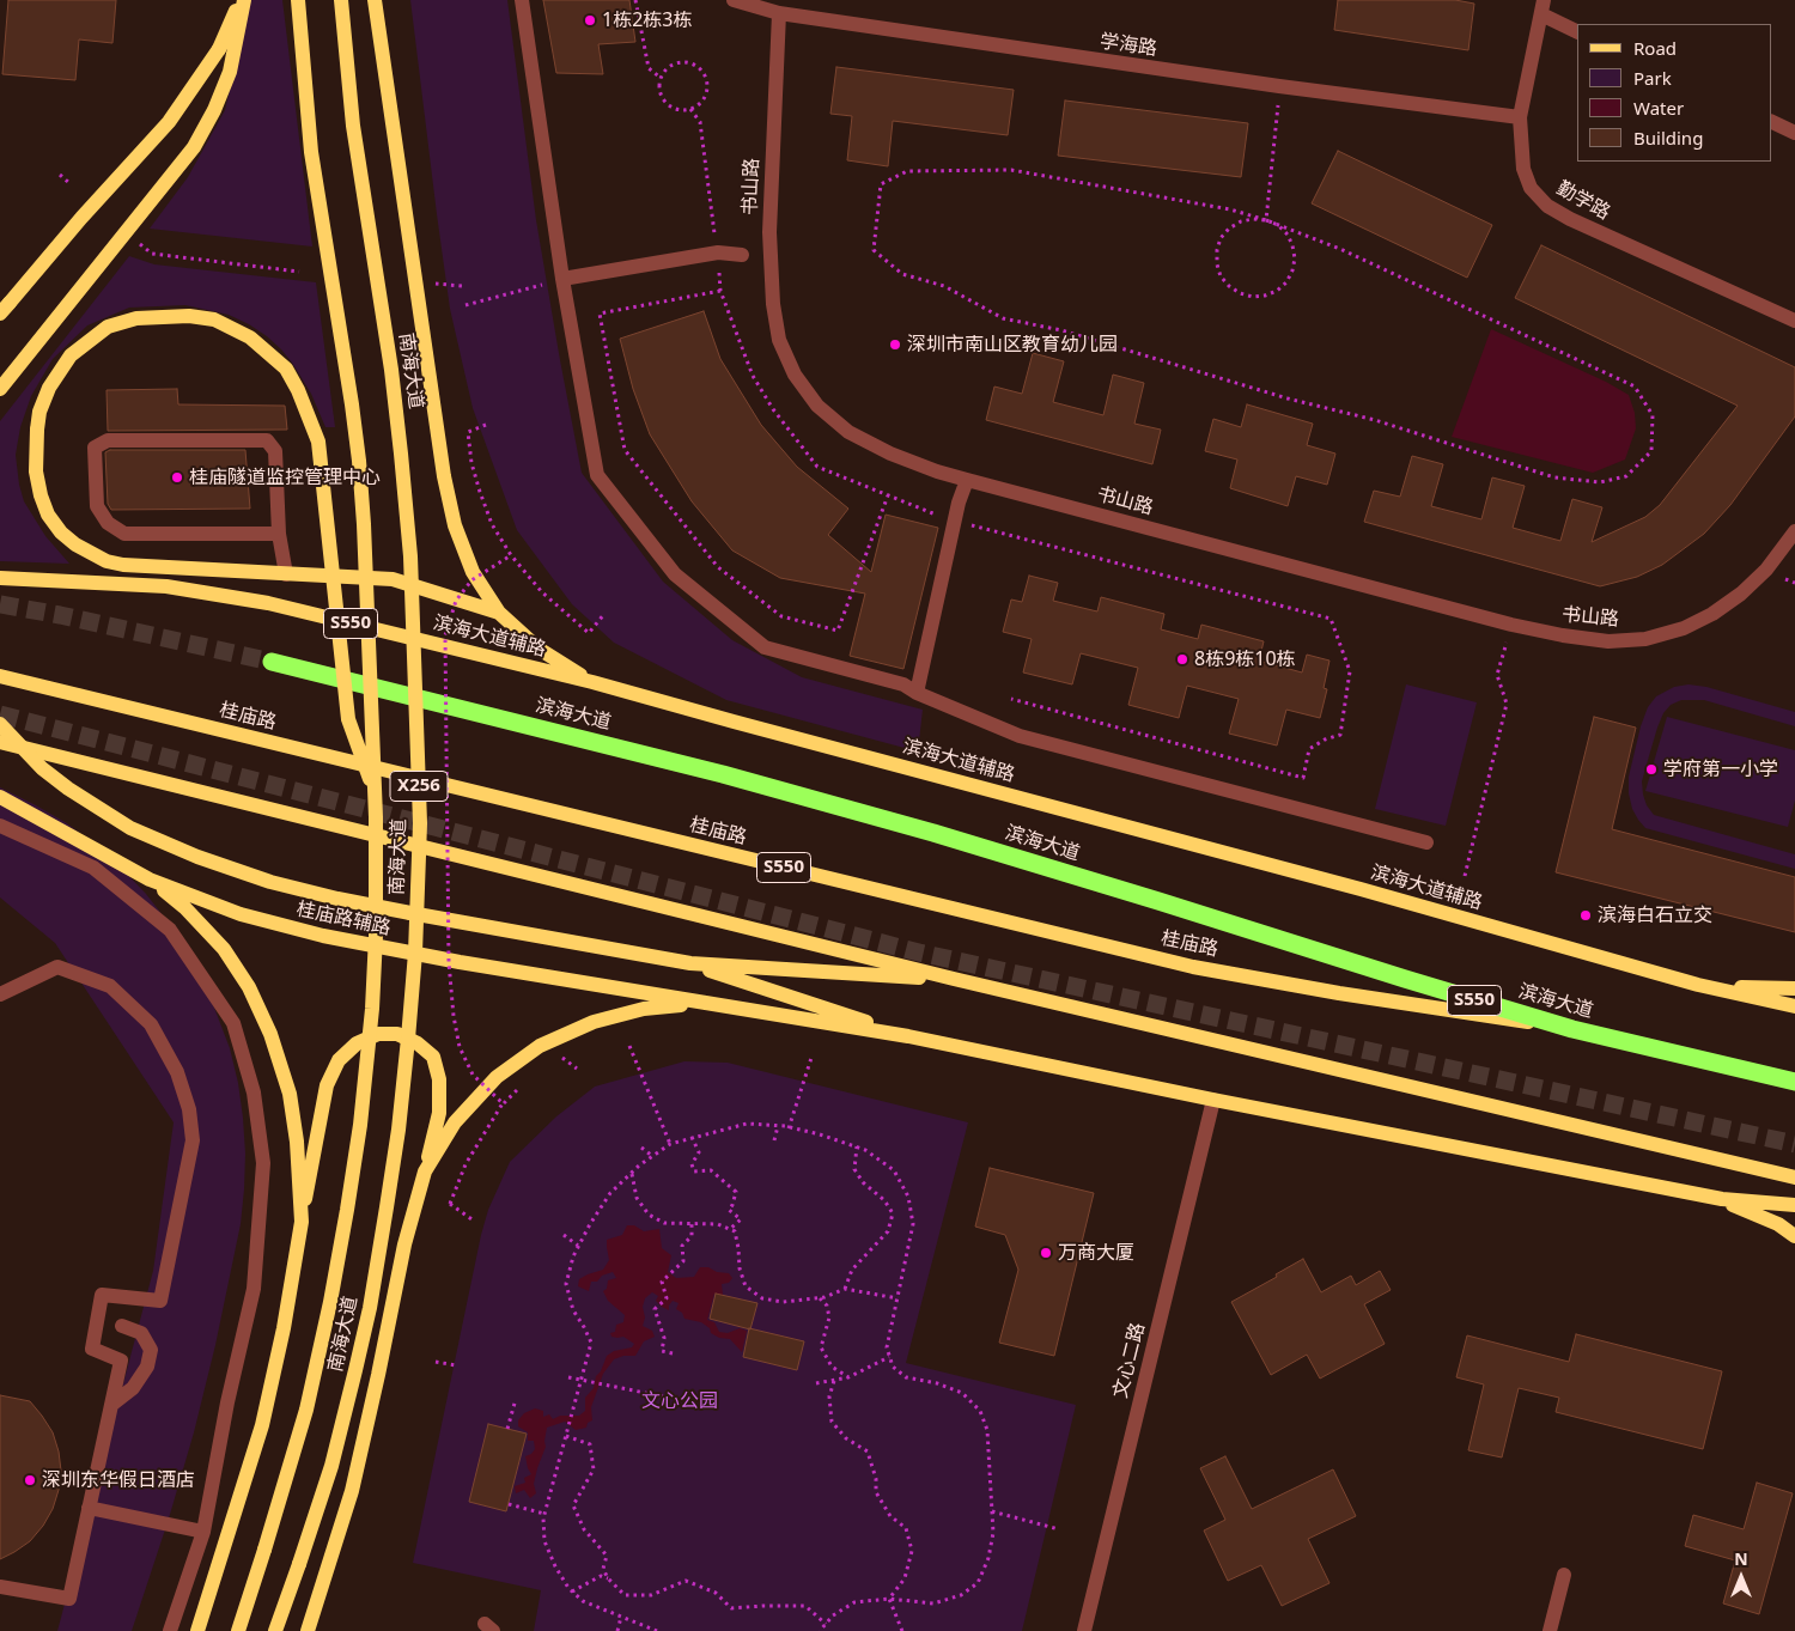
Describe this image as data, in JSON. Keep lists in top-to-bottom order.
{
  "streets": {
    "highway": ["S550", "滨海大道"],
    "main road": [
      "南海大道",
      "滨海大道辅路",
      "桂庙路",
      "X256",
      "桂庙路辅路"
    ],
    "street": [
      "学海路",
      "书山路",
      "勤学路",
      "文心二路"
    ]
  },
  "crossings": [
    ["学海路", "书山路"],
    ["学海路", "勤学路"],
    ["滨海大道", "桂庙路"]
  ],
  "parks": ["文心公园"],
  "places": [
    "1栋2栋3栋",
    "深圳市南山区教育幼儿园",
    "桂庙隧道监控管理中心",
    "8栋9栋10栋",
    "学府第一小学",
    "滨海白石立交",
    "万商大厦",
    "深圳东华假日酒店"
  ],
  "legend": [
    "Road",
    "Park",
    "Water",
    "Building"
  ],
  "north": "top"
}
